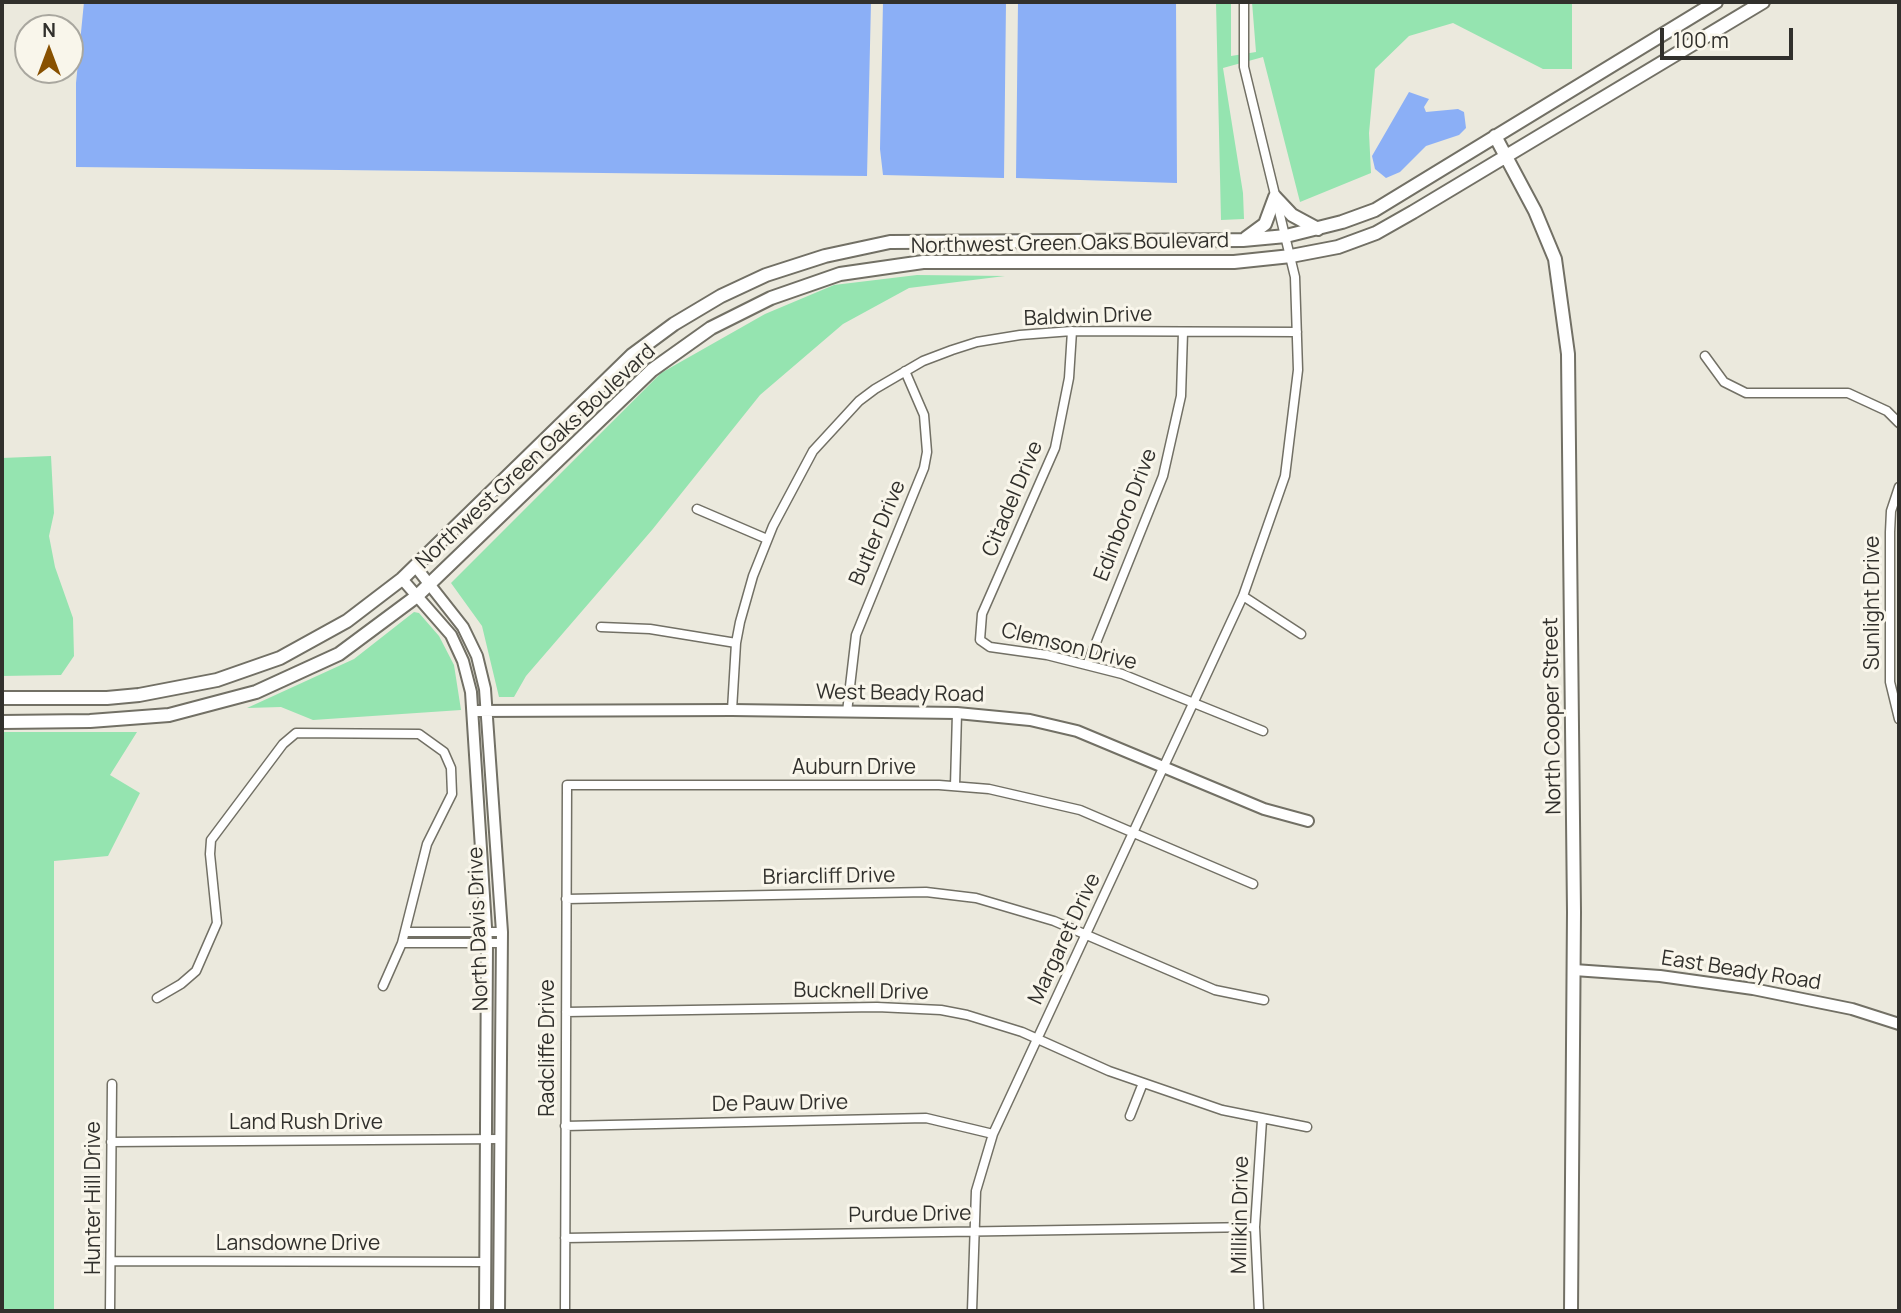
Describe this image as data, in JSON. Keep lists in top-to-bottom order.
{
  "streets": {
    "main road": ["Northwest Green Oaks Boulevard", "North Cooper Street"],
    "street": [
      "Baldwin Drive",
      "Citadel Drive",
      "Edinboro Drive",
      "Butler Drive",
      "Sunlight Drive",
      "Clemson Drive",
      "West Beady Road",
      "Auburn Drive",
      "Briarcliff Drive",
      "North Davis Drive",
      "Margaret Drive",
      "East Beady Road",
      "Bucknell Drive",
      "Radcliffe Drive",
      "De Pauw Drive",
      "Land Rush Drive",
      "Hunter Hill Drive",
      "Purdue Drive",
      "Millikin Drive",
      "Lansdowne Drive"
    ]
  },
  "crossings": [
    ["Northwest Green Oaks Boulevard", "North Cooper Street"],
    ["Northwest Green Oaks Boulevard", "North Davis Drive"],
    ["Northwest Green Oaks Boulevard", "Margaret Drive"],
    ["Baldwin Drive", "Citadel Drive"],
    ["Baldwin Drive", "Edinboro Drive"],
    ["Baldwin Drive", "Butler Drive"],
    ["Baldwin Drive", "West Beady Road"],
    ["Baldwin Drive", "Margaret Drive"],
    ["Citadel Drive", "Clemson Drive"],
    ["Edinboro Drive", "Clemson Drive"],
    ["Butler Drive", "West Beady Road"],
    ["Clemson Drive", "Margaret Drive"],
    ["West Beady Road", "North Davis Drive"],
    ["West Beady Road", "Margaret Drive"],
    ["North Cooper Street", "East Beady Road"],
    ["Auburn Drive", "Margaret Drive"],
    ["Auburn Drive", "Radcliffe Drive"],
    ["Briarcliff Drive", "Margaret Drive"],
    ["Briarcliff Drive", "Radcliffe Drive"],
    ["North Davis Drive", "Land Rush Drive"],
    ["North Davis Drive", "Lansdowne Drive"],
    ["Margaret Drive", "Bucknell Drive"],
    ["Margaret Drive", "De Pauw Drive"],
    ["Margaret Drive", "Purdue Drive"],
    ["Bucknell Drive", "Radcliffe Drive"],
    ["Bucknell Drive", "Millikin Drive"],
    ["Radcliffe Drive", "De Pauw Drive"],
    ["Radcliffe Drive", "Purdue Drive"],
    ["Land Rush Drive", "Hunter Hill Drive"],
    ["Hunter Hill Drive", "Lansdowne Drive"],
    ["Purdue Drive", "Millikin Drive"]
  ],
  "scale_bar": "100 m",
  "north": "top"
}
